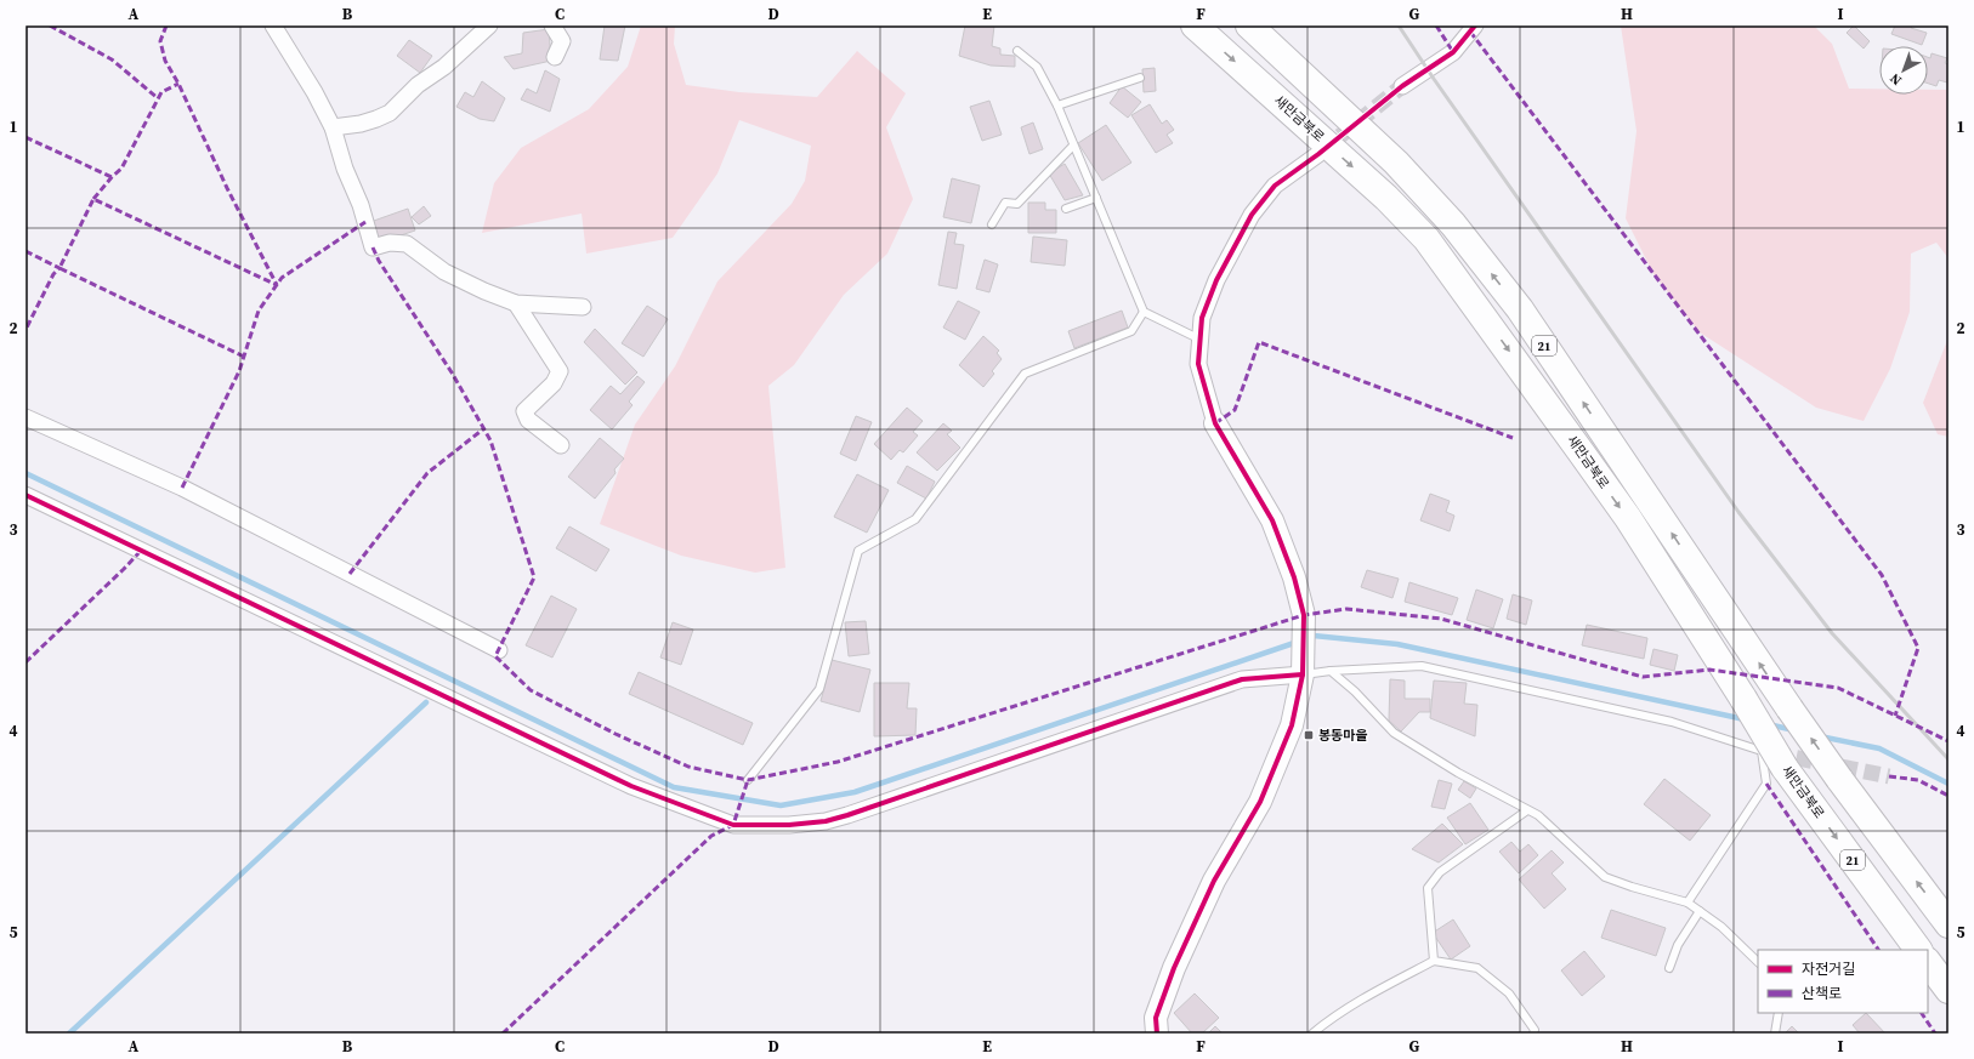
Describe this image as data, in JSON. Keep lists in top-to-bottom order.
{
  "streets": {
    "highway": ["새만금북로", "21"]
  },
  "places": {
    "transit": ["봉동마을"]
  },
  "legend": ["자전거길", "산책로"],
  "north": "bottom left",
  "grid": {
    "columns": [
      "A",
      "B",
      "C",
      "D",
      "E",
      "F",
      "G",
      "H",
      "I"
    ],
    "rows": [
      "1",
      "2",
      "3",
      "4",
      "5"
    ]
  }
}
